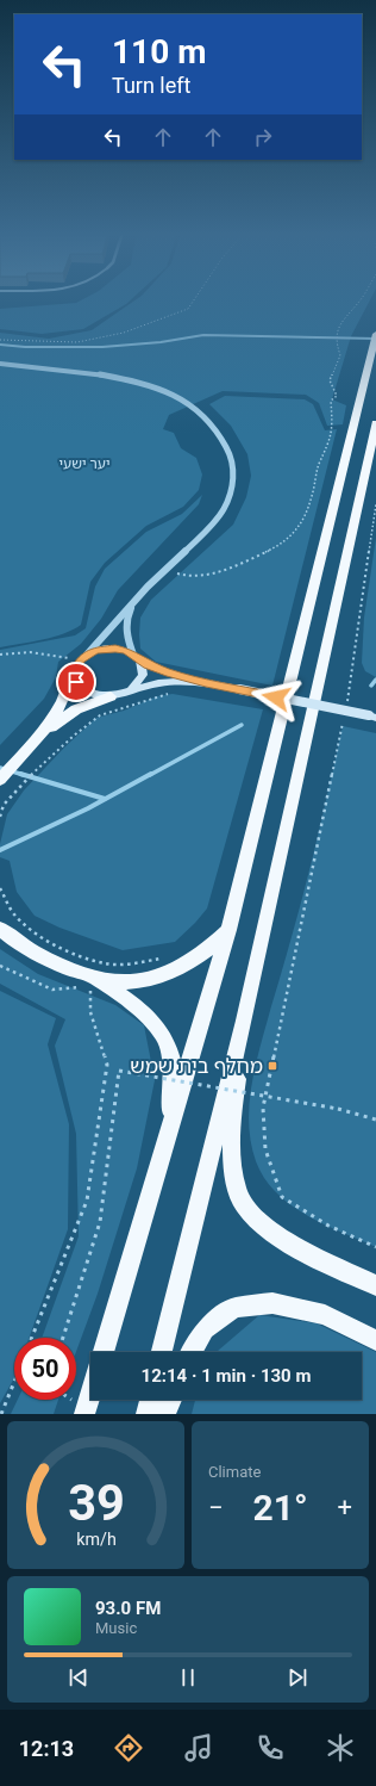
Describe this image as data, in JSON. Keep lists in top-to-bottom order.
{
  "parks": ["יער ישעי"],
  "places": {
    "transit": ["מחלף בית שמש"]
  },
  "page": {
    "turn": ["110 m", "Turn left"],
    "limit": "50",
    "trip": "12:14 · 1 min · 130 m",
    "tile": "Climate",
    "heat": ["−", "21°", "+"],
    "song": ["93.0 FM", "Music"],
    "tabs": "12:13",
    "gauge": ["39", "km/h"]
  }
}
